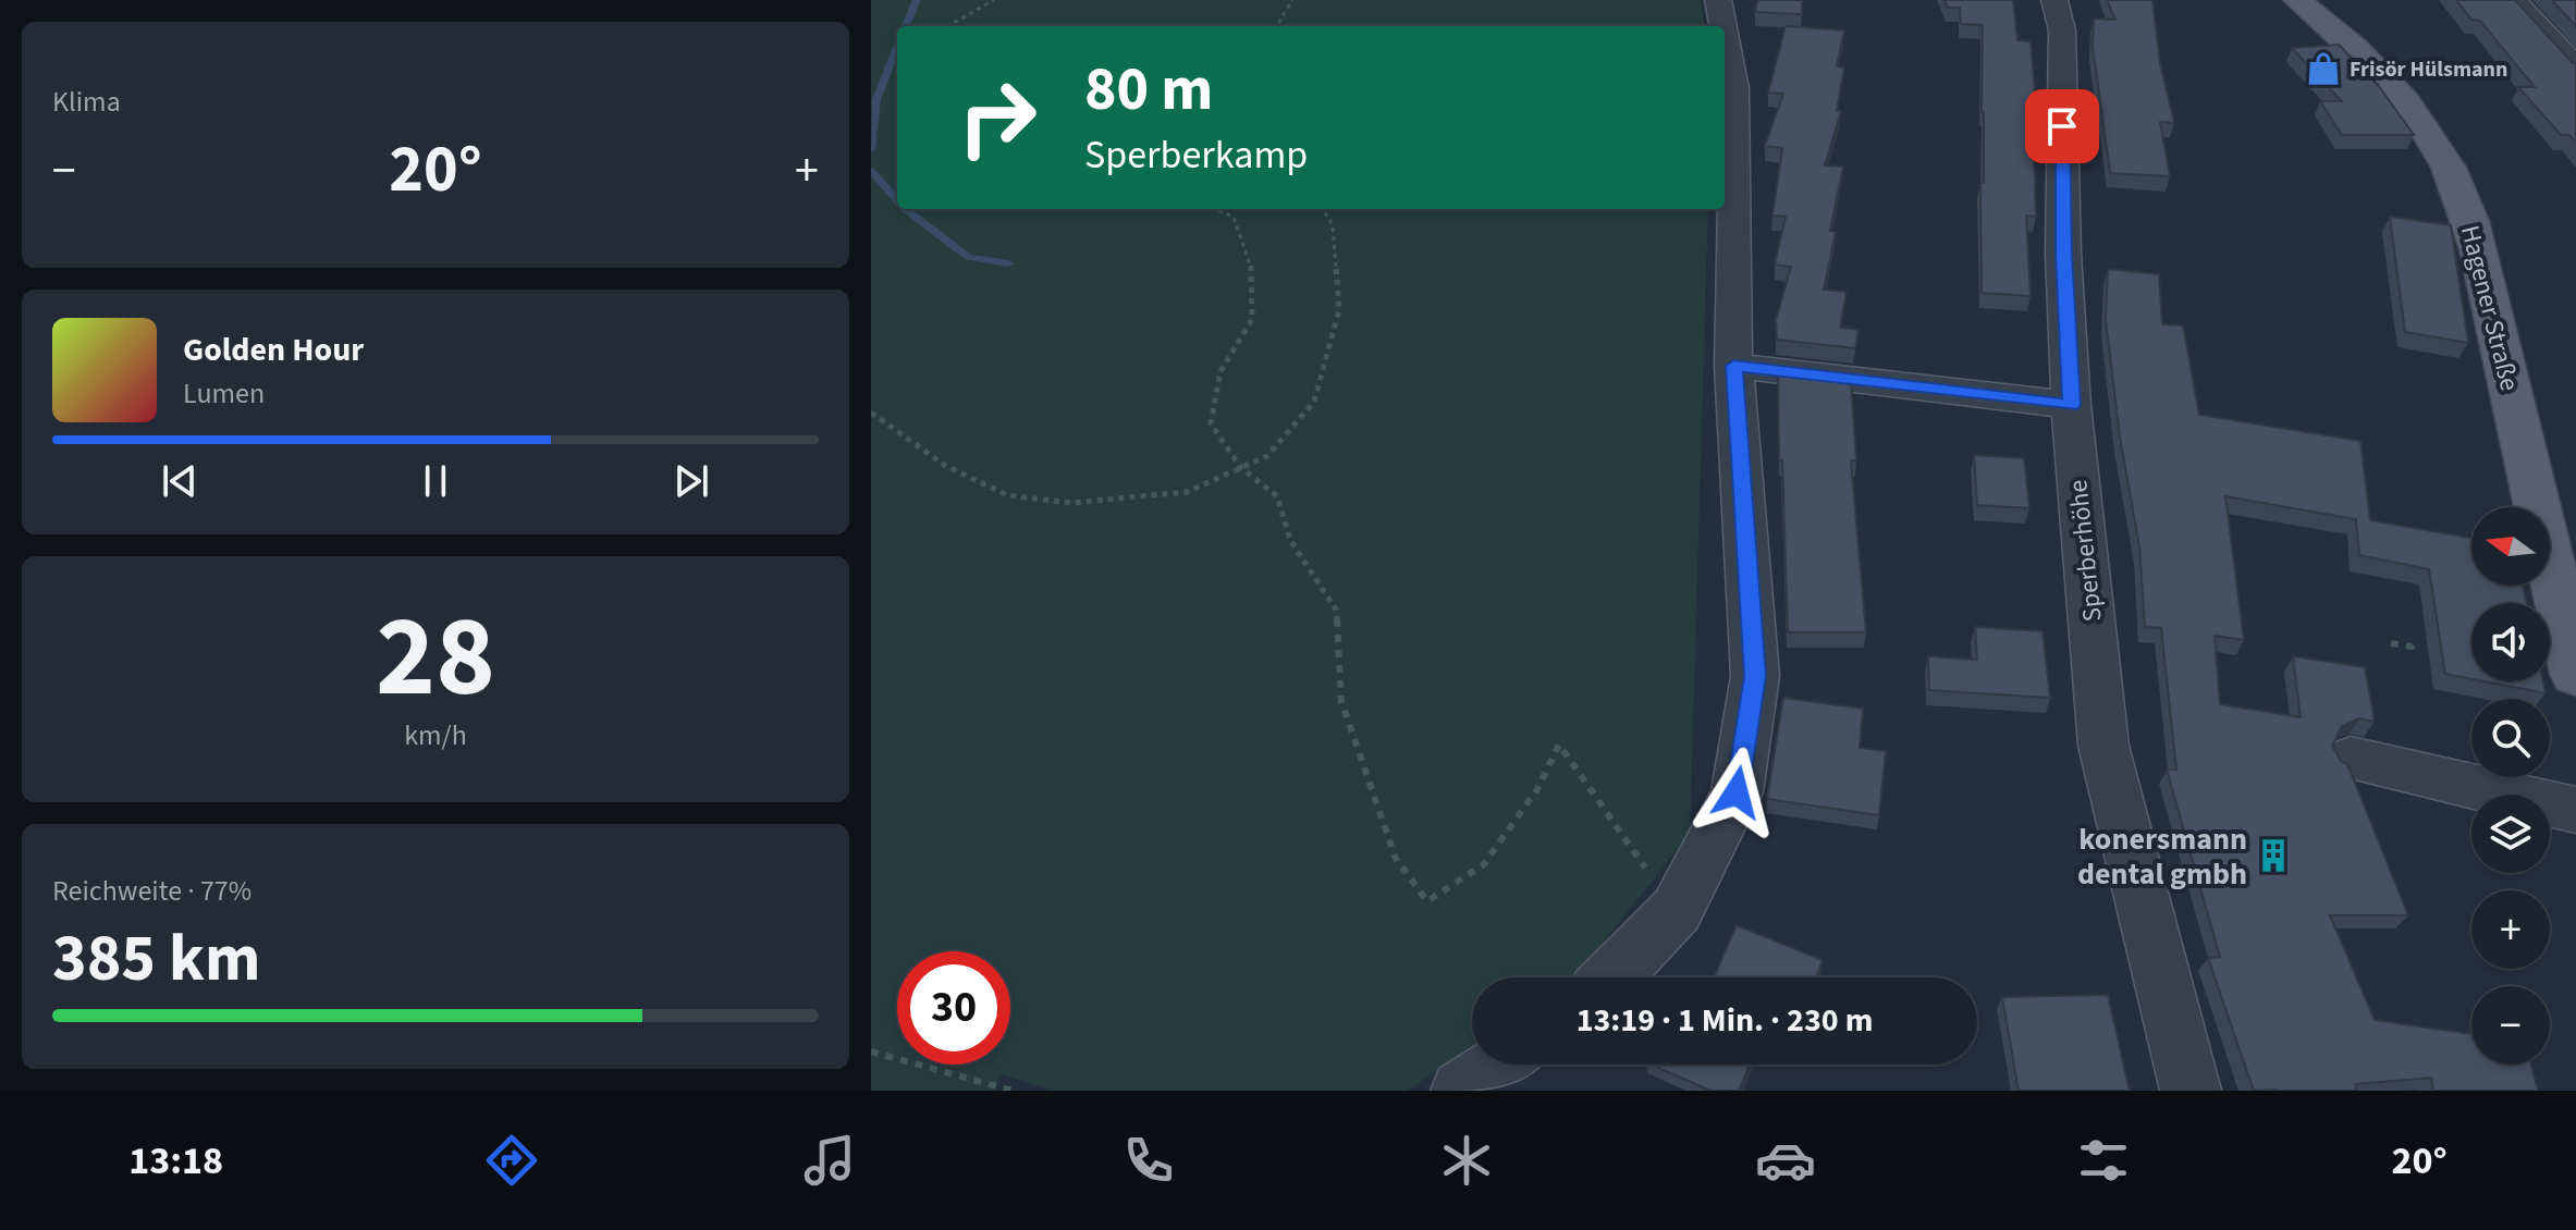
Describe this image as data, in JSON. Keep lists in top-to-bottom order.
{
  "streets": {
    "main road": ["Hagener Straße"],
    "street": ["Sperberhöhe"]
  },
  "places": {
    "shop": ["Frisör Hülsmann"],
    "building": ["konersmann dental gmbh"]
  },
  "north": "left",
  "page": {
    "tile": [
      "Klima",
      ["28", "km/h"],
      ["Reichweite · 77%", "385 km"]
    ],
    "turn": ["80 m", "Sperberkamp"],
    "heat": ["−", "20°", "+"],
    "song": ["Golden Hour", "Lumen"],
    "map_buttons": ["+", "−"],
    "limit": "30",
    "trip": "13:19 · 1 Min. · 230 m",
    "tabs": ["13:18", "20°"]
  }
}
